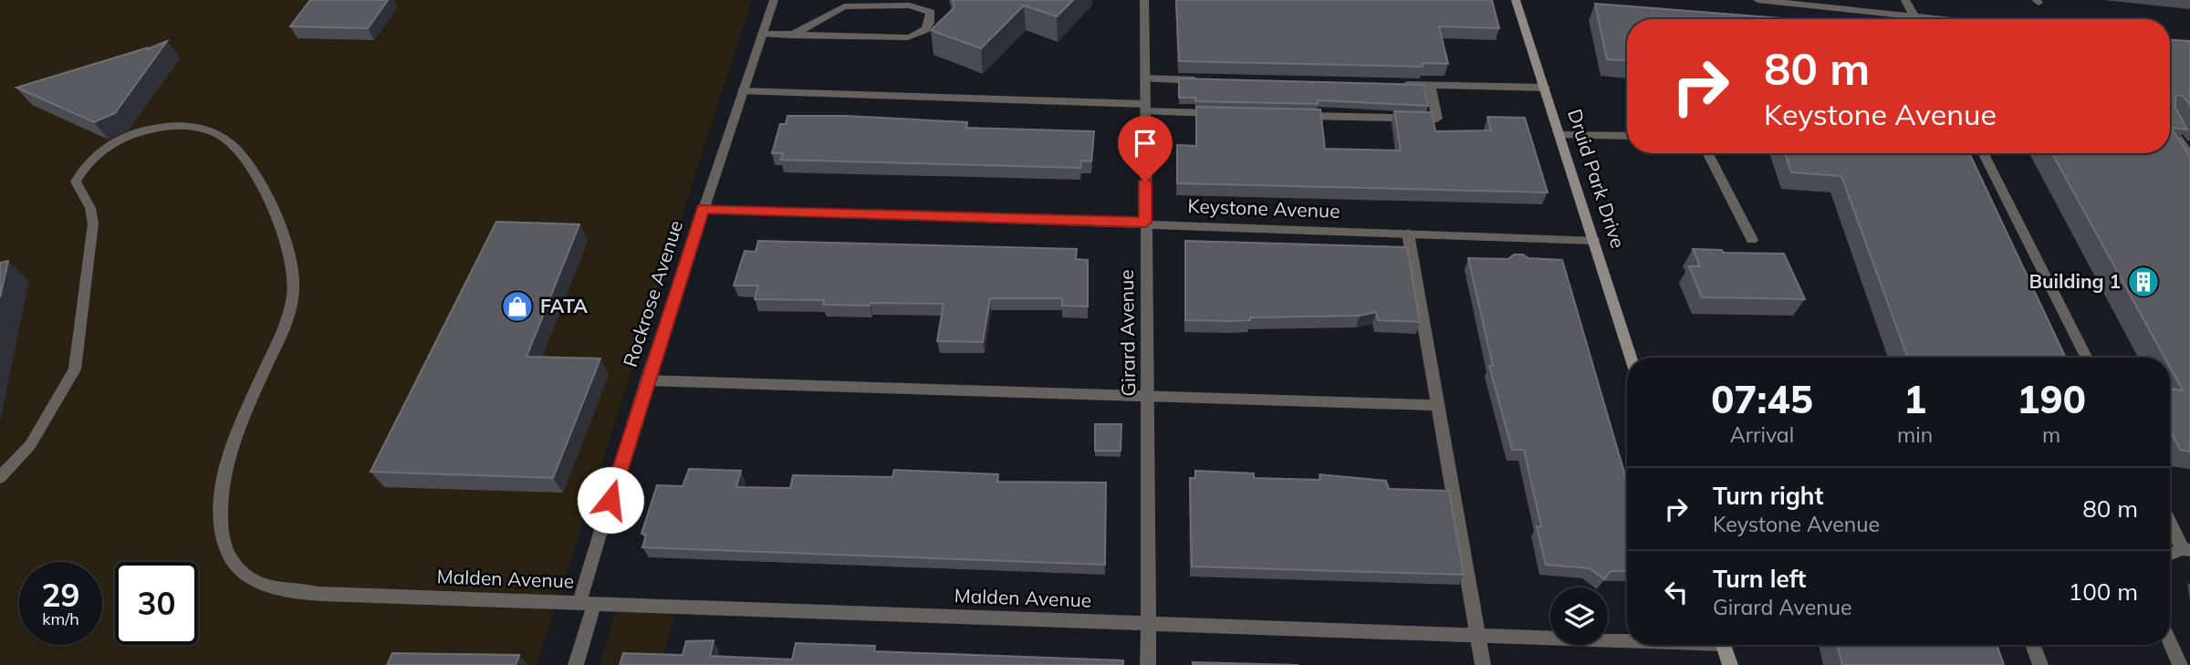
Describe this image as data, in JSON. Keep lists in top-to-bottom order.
{
  "streets": {
    "main road": ["Druid Park Drive"],
    "street": [
      "Keystone Avenue",
      "Rockrose Avenue",
      "Girard Avenue",
      "Malden Avenue"
    ]
  },
  "crossings": [
    ["Druid Park Drive", "Keystone Avenue"],
    ["Keystone Avenue", "Rockrose Avenue"],
    ["Keystone Avenue", "Girard Avenue"],
    ["Rockrose Avenue", "Malden Avenue"],
    ["Girard Avenue", "Malden Avenue"]
  ],
  "places": {
    "building": ["Building 1"],
    "shop": ["FATA"]
  },
  "page": {
    "turn": ["80 m", "Keystone Avenue"],
    "eta": [
      "07:45",
      "Arrival",
      "1",
      "min",
      "190",
      "m"
    ],
    "list": [
      {
        "name": "Turn right",
        "note": "Keystone Avenue",
        "value": "80 m"
      },
      {
        "name": "Turn left",
        "note": "Girard Avenue",
        "value": "100 m"
      }
    ],
    "speed": "29 km/h",
    "limit": "30"
  }
}
